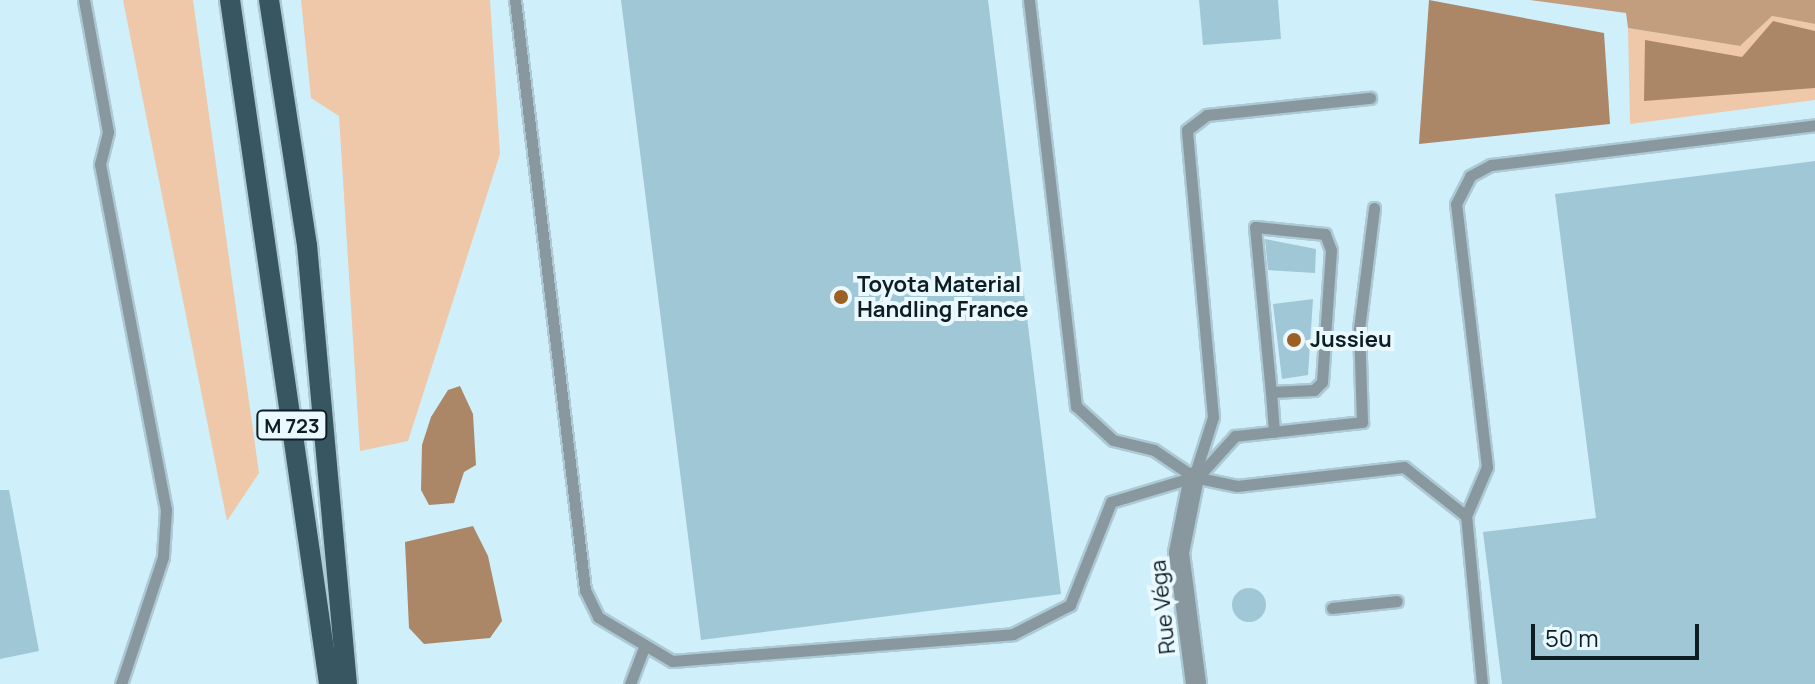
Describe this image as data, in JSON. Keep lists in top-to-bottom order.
{
  "streets": {
    "main road": ["M 723"],
    "street": ["Rue Véga"]
  },
  "places": ["Toyota Material Handling France", "Jussieu"],
  "scale_bar": "50 m"
}
